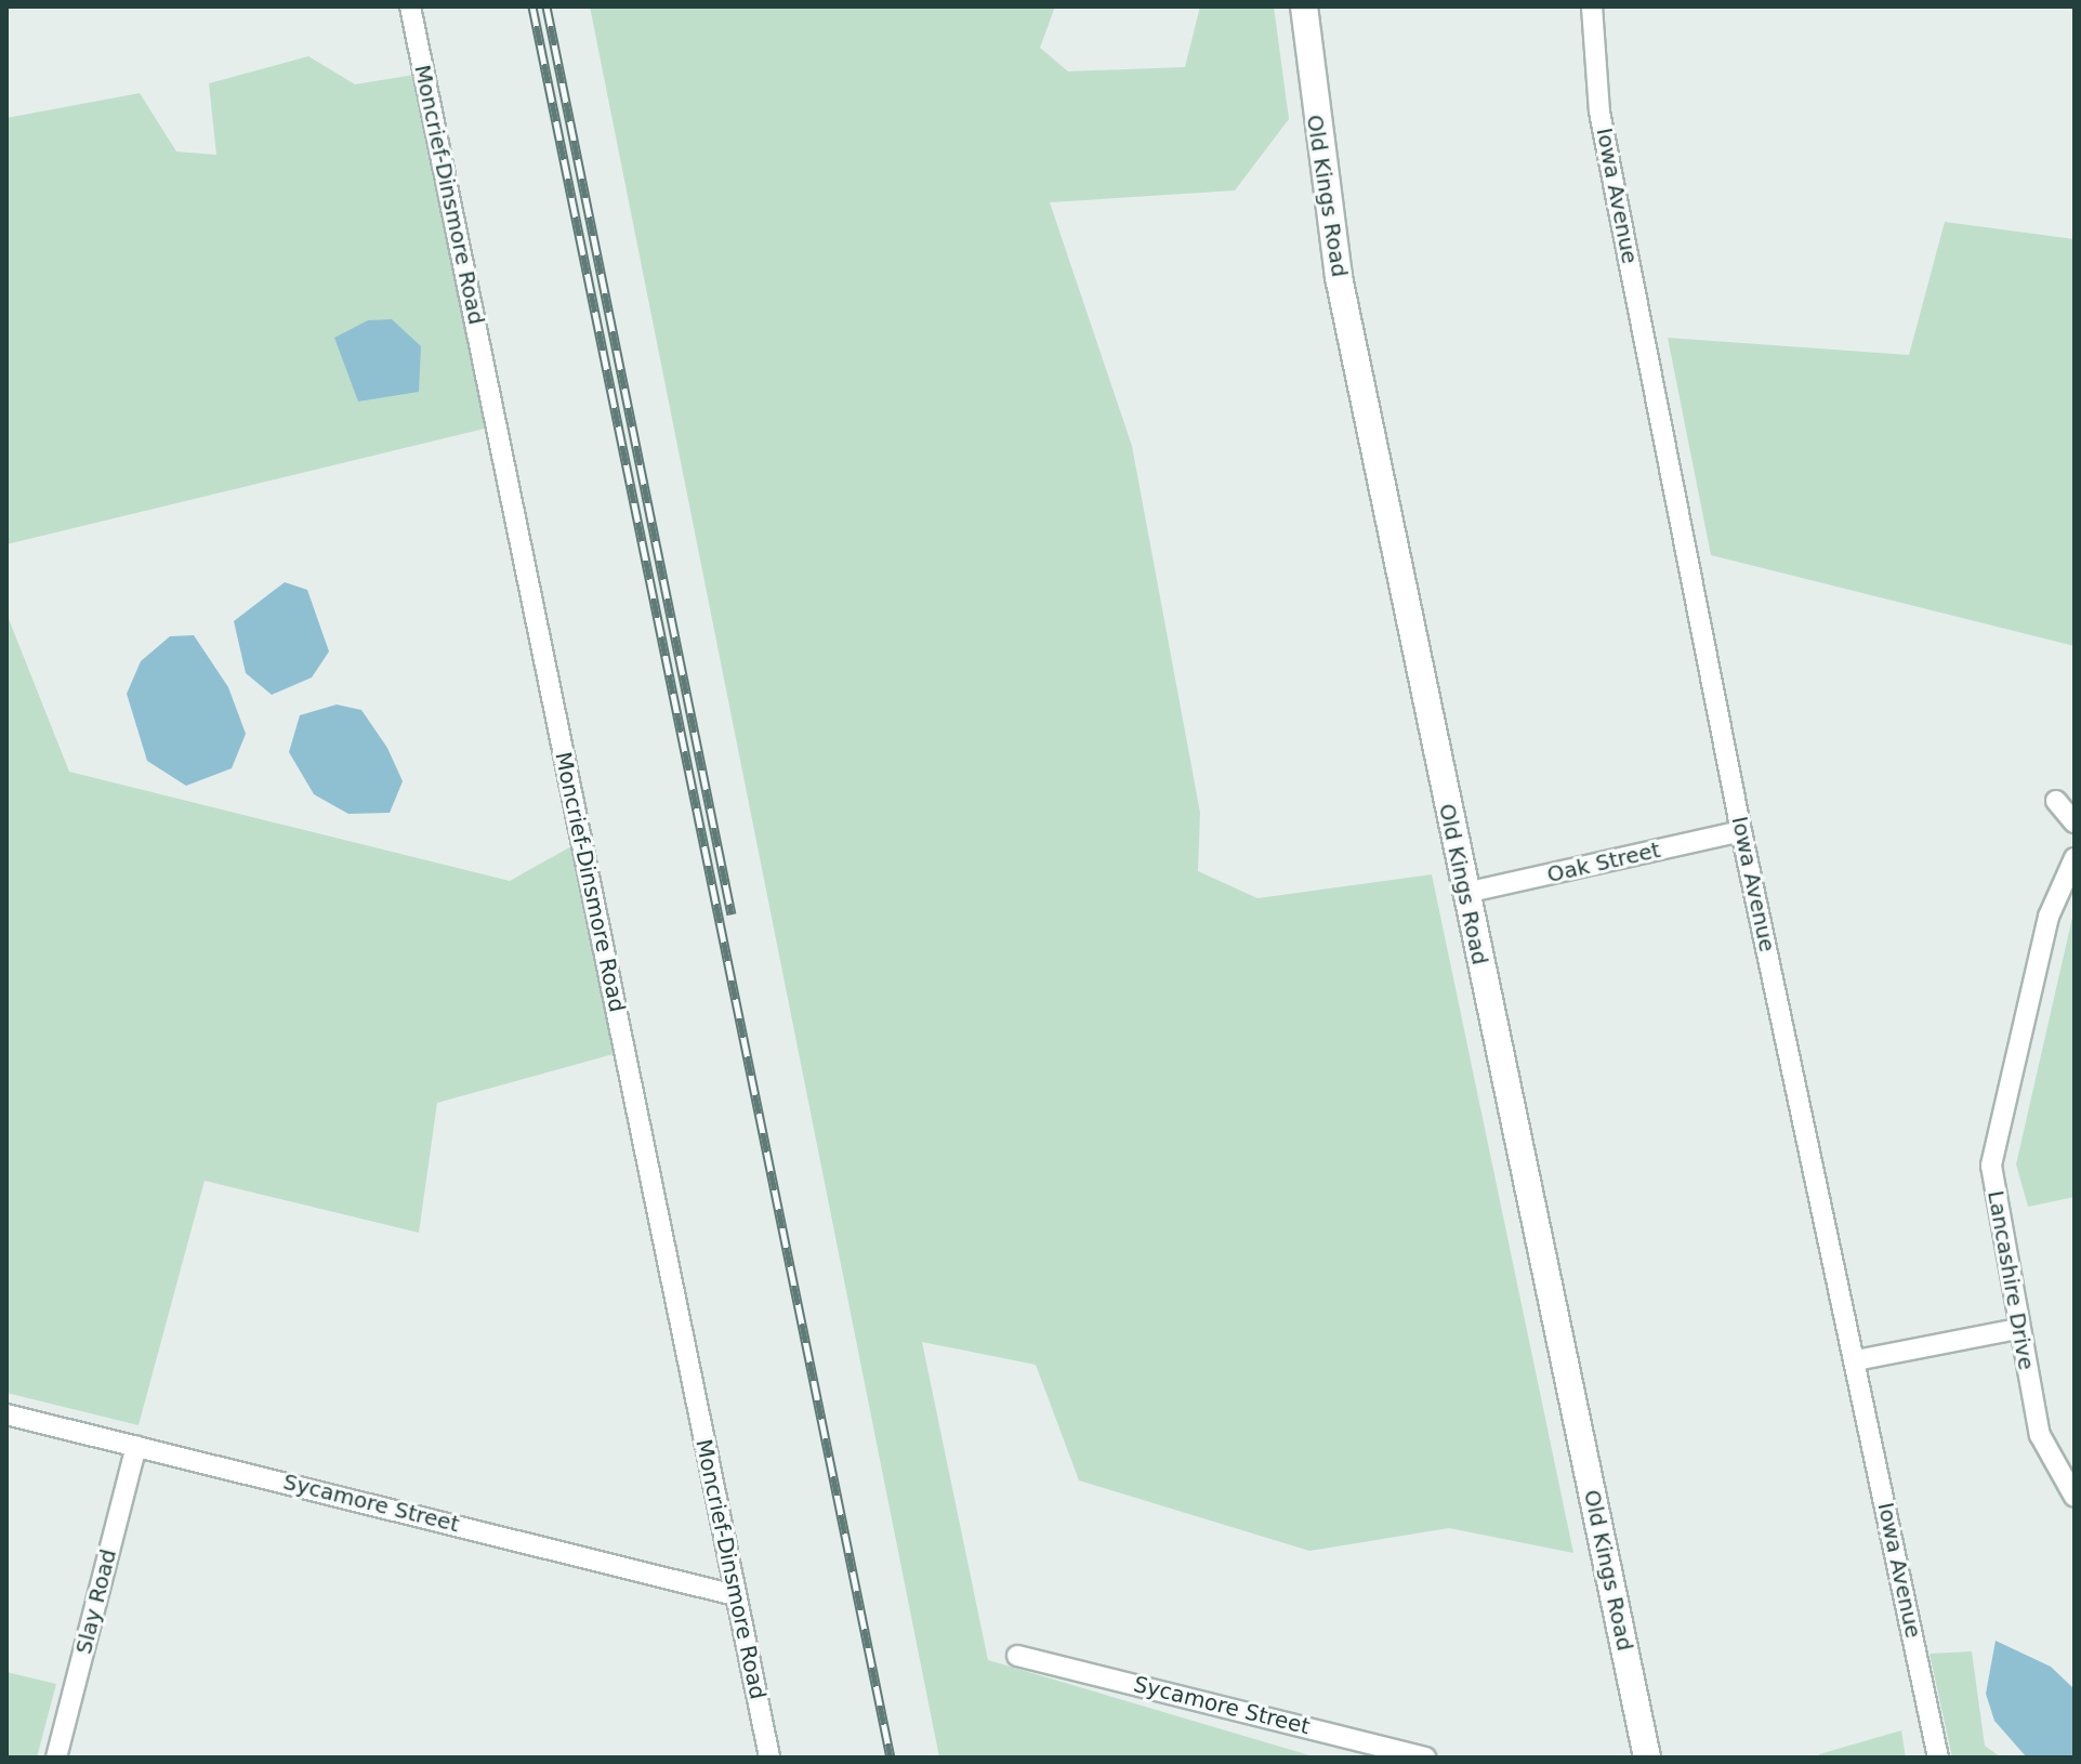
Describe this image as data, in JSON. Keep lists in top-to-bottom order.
{
  "streets": {
    "street": [
      "Moncrief-Dinsmore Road",
      "Old Kings Road",
      "Iowa Avenue",
      "Oak Street",
      "Lancashire Drive",
      "Sycamore Street",
      "Slay Road"
    ]
  },
  "crossings": [
    ["Moncrief-Dinsmore Road", "Sycamore Street"],
    ["Old Kings Road", "Oak Street"],
    ["Iowa Avenue", "Oak Street"],
    ["Sycamore Street", "Slay Road"]
  ]
}
